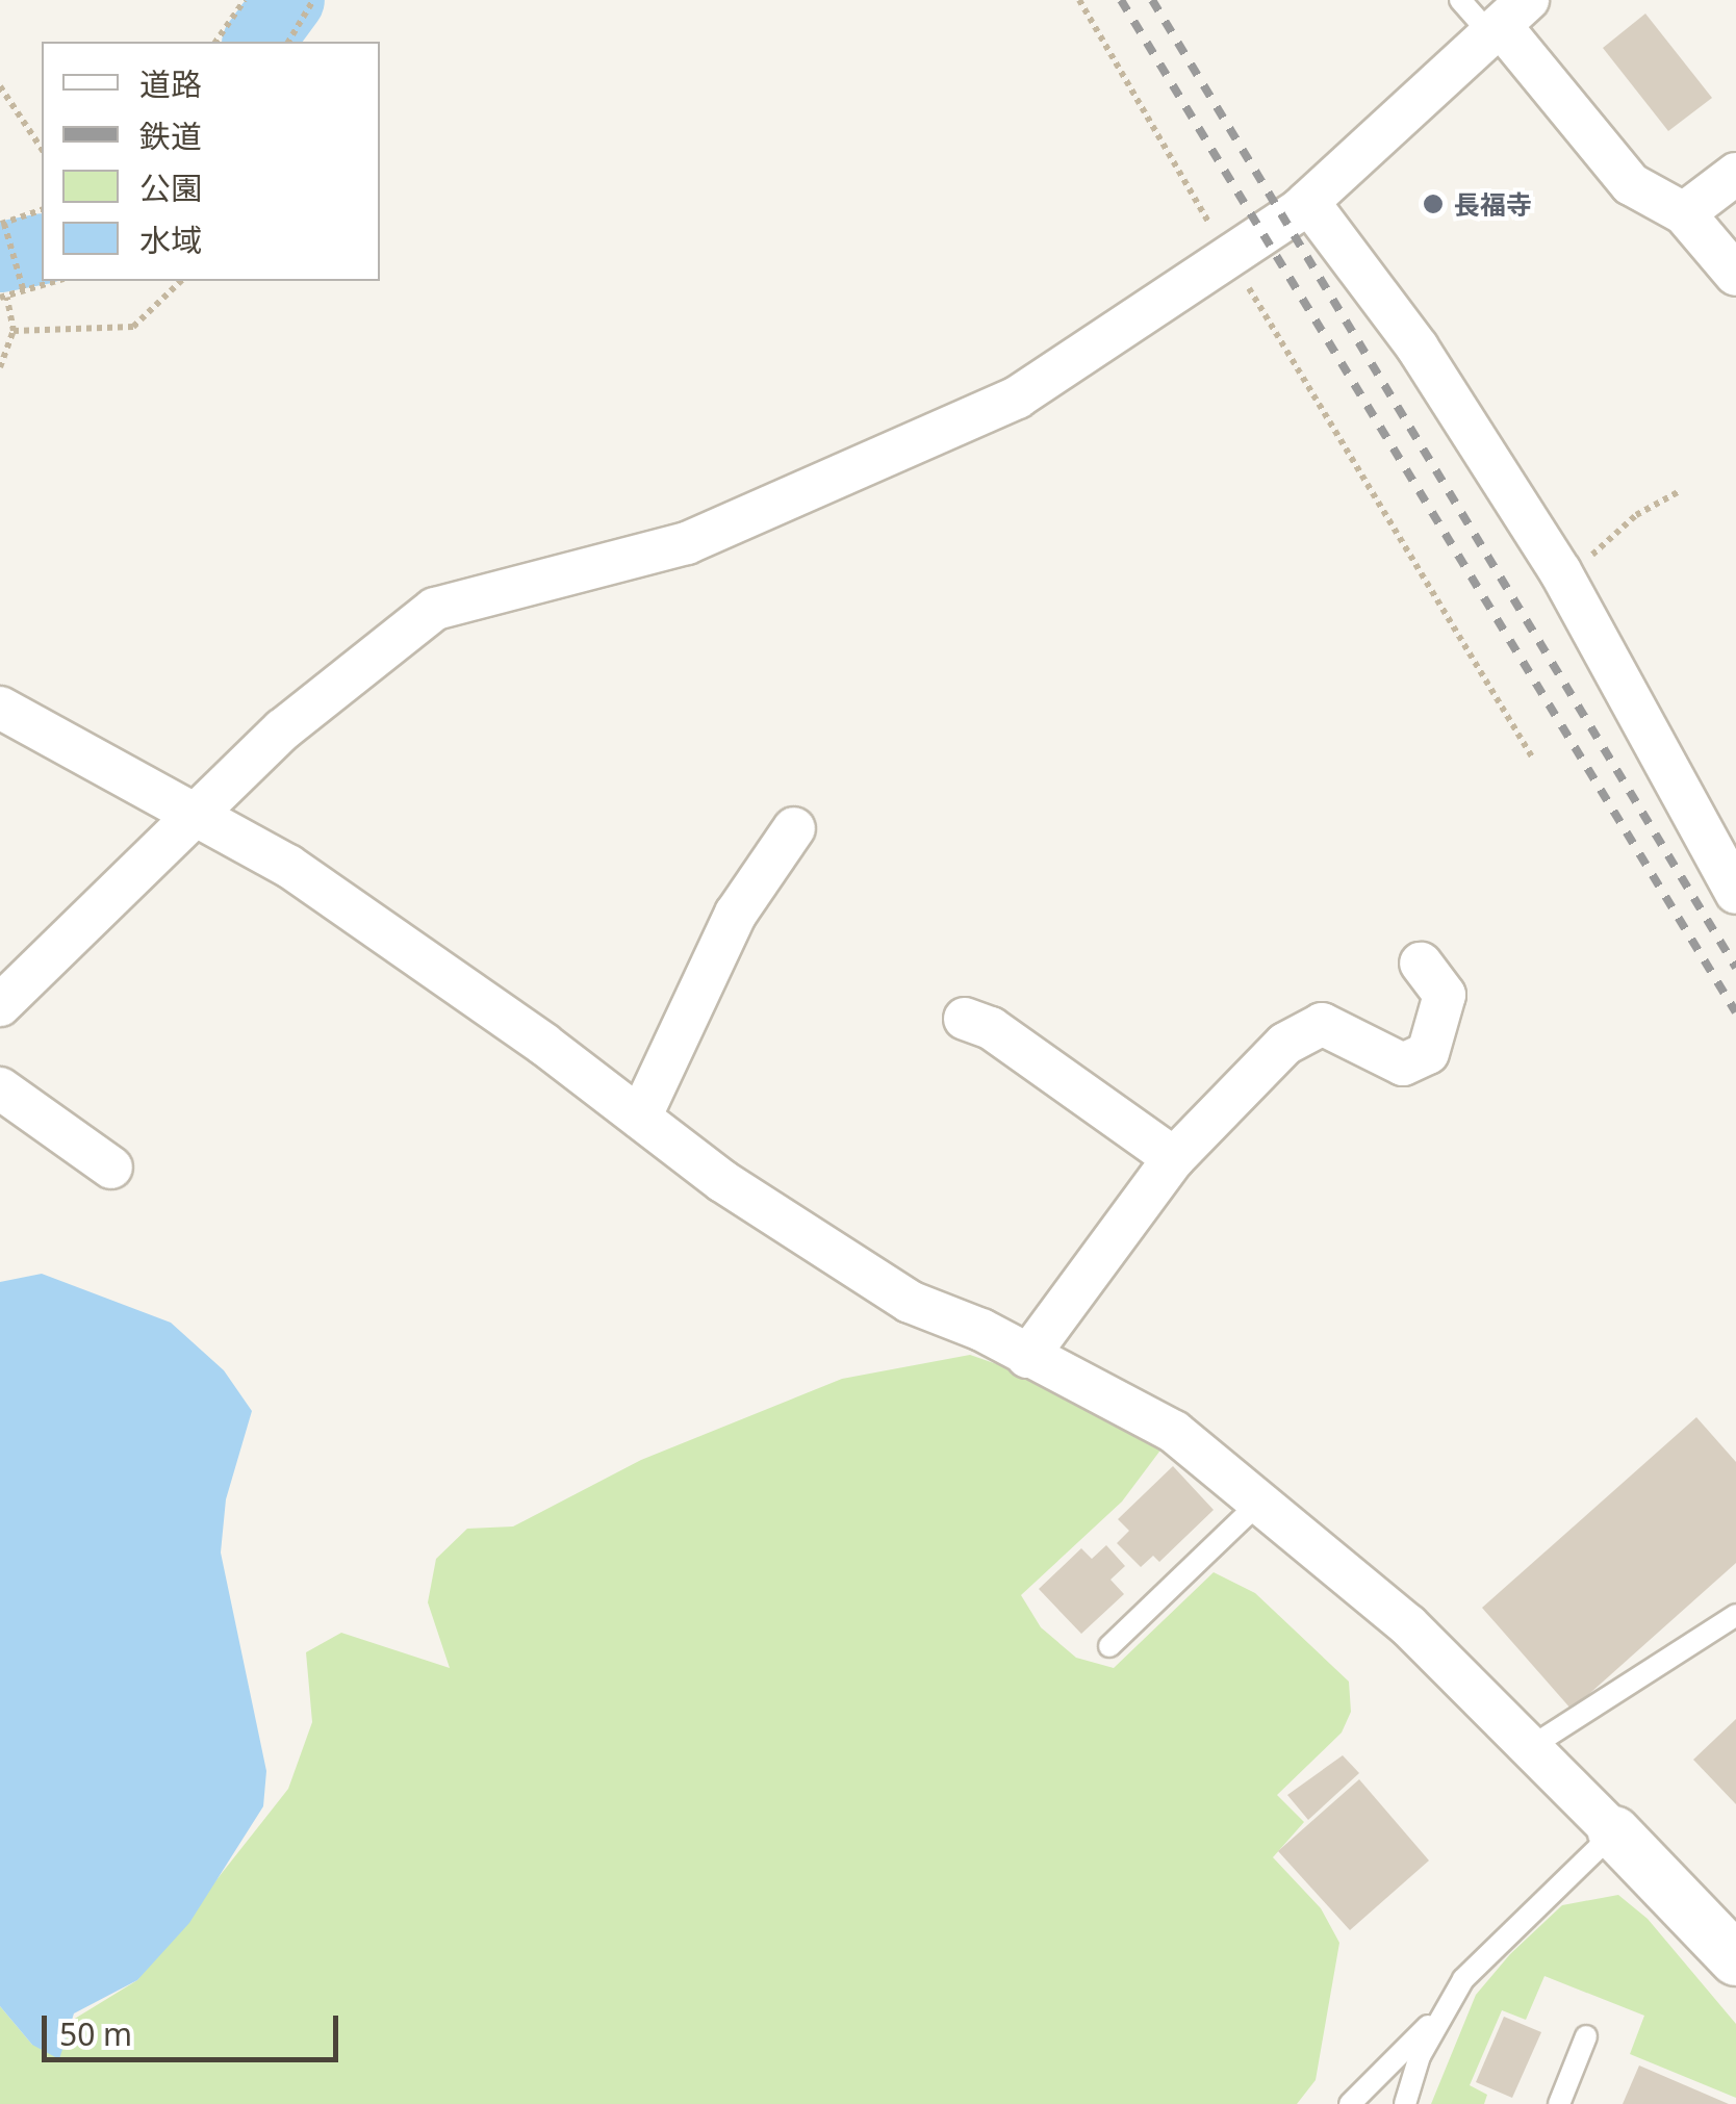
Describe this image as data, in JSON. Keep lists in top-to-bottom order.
{
  "places": ["長福寺"],
  "legend": [
    "道路",
    "鉄道",
    "公園",
    "水域"
  ],
  "scale_bar": "50 m"
}
